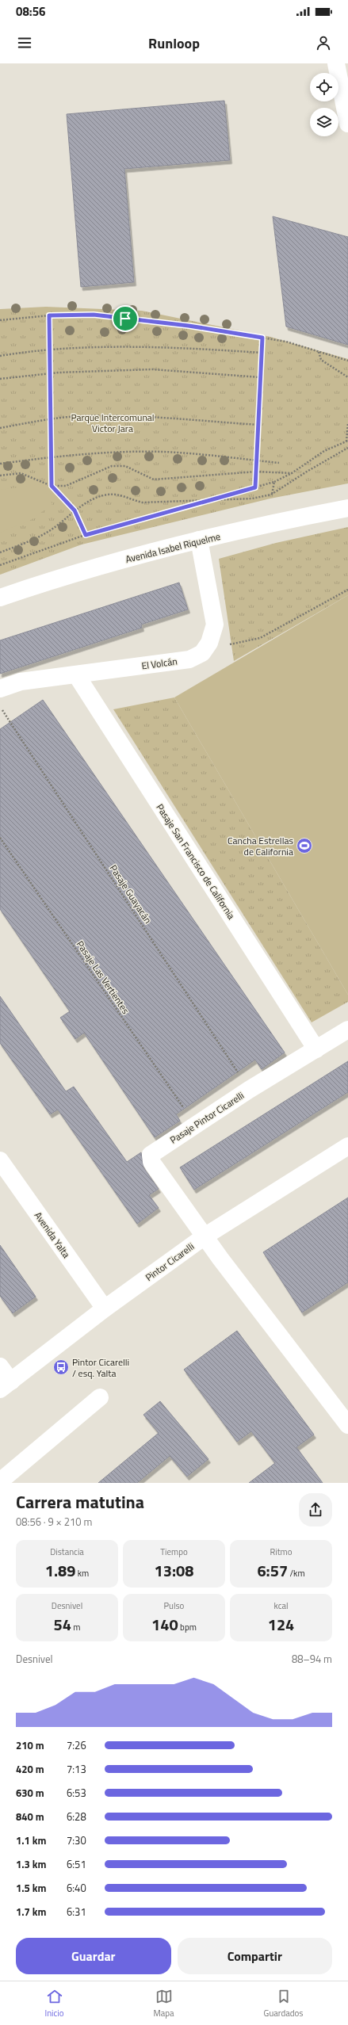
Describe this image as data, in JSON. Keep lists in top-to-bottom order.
{
  "streets": {
    "street": [
      "Avenida Isabel Riquelme",
      "El Volcán",
      "Pasaje San Francisco de California",
      "Pasaje Pintor Cicarelli",
      "Avenida Yalta",
      "Pintor Cicarelli"
    ],
    "path": ["Pasaje Guayacán", "Pasaje Las Vertientes"]
  },
  "crossings": [
    ["Avenida Isabel Riquelme", "El Volcán"],
    ["El Volcán", "Pasaje San Francisco de California"],
    ["Pasaje San Francisco de California", "Pasaje Pintor Cicarelli"],
    ["Pasaje Guayacán", "Pasaje Pintor Cicarelli"],
    ["Pasaje Las Vertientes", "Pasaje Pintor Cicarelli"],
    ["Pasaje Pintor Cicarelli", "Pintor Cicarelli"],
    ["Avenida Yalta", "Pintor Cicarelli"]
  ],
  "parks": ["Parque Intercomunal Victor Jara"],
  "places": {
    "sports": ["Cancha Estrellas de California"],
    "bus stop": ["Pintor Cicarelli / esq. Yalta"]
  },
  "page": {
    "status": "08:56",
    "header": "Runloop",
    "heading": ["Carrera matutina", "08:56 · 9 × 210 m"],
    "stats": [
      ["Distancia", "1.89 km"],
      ["Tiempo", "13:08"],
      ["Ritmo", "6:57 /km"],
      ["Desnivel", "54 m"],
      ["Pulso", "140 bpm"],
      ["kcal", "124"]
    ],
    "chart": ["Desnivel", "88–94 m"],
    "list": [
      {
        "name": "210 m",
        "note": "7:26"
      },
      {
        "name": "420 m",
        "note": "7:13"
      },
      {
        "name": "630 m",
        "note": "6:53"
      },
      {
        "name": "840 m",
        "note": "6:28"
      },
      {
        "name": "1.1 km",
        "note": "7:30"
      },
      {
        "name": "1.3 km",
        "note": "6:51"
      },
      {
        "name": "1.5 km",
        "note": "6:40"
      },
      {
        "name": "1.7 km",
        "note": "6:31"
      }
    ],
    "buttons": ["Guardar", "Compartir"],
    "tabs": ["Inicio", "Mapa", "Guardados"]
  }
}
